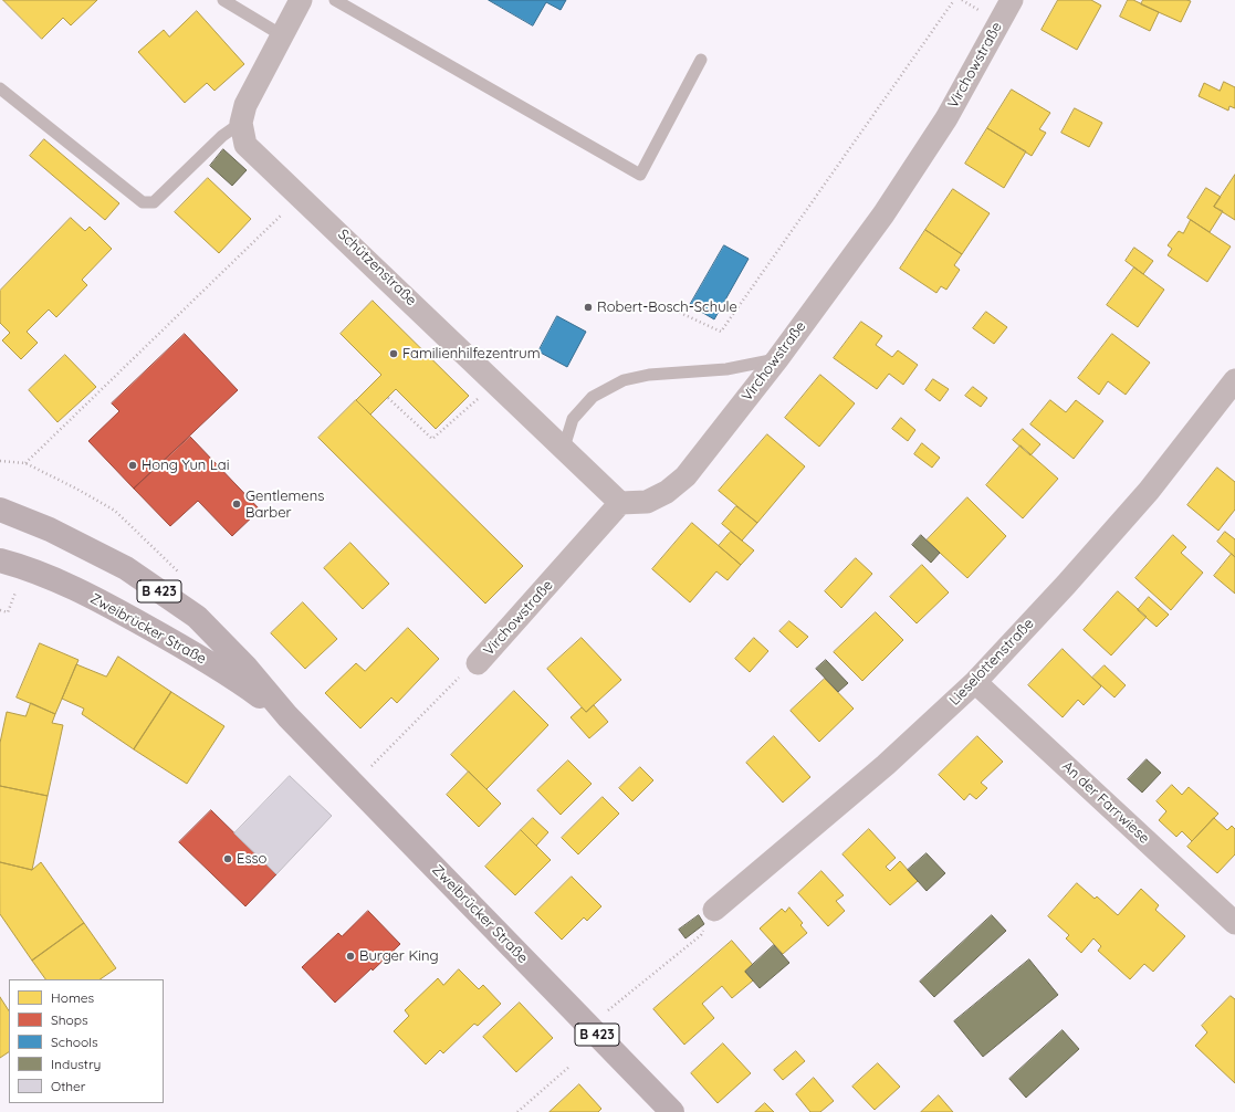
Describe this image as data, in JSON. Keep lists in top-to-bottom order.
{
  "streets": {
    "main road": ["B 423", "Zweibrücker Straße"],
    "street": [
      "Virchowstraße",
      "Schützenstraße",
      "Lieselottenstraße",
      "An der Farrwiese"
    ]
  },
  "crossings": [
    ["Virchowstraße", "Schützenstraße"],
    ["Lieselottenstraße", "An der Farrwiese"]
  ],
  "places": [
    "Robert-Bosch-Schule",
    "Familienhilfezentrum",
    "Hong Yun Lai",
    "Gentlemens Barber",
    "Esso",
    "Burger King"
  ],
  "legend": [
    "Homes",
    "Shops",
    "Schools",
    "Industry",
    "Other"
  ]
}
